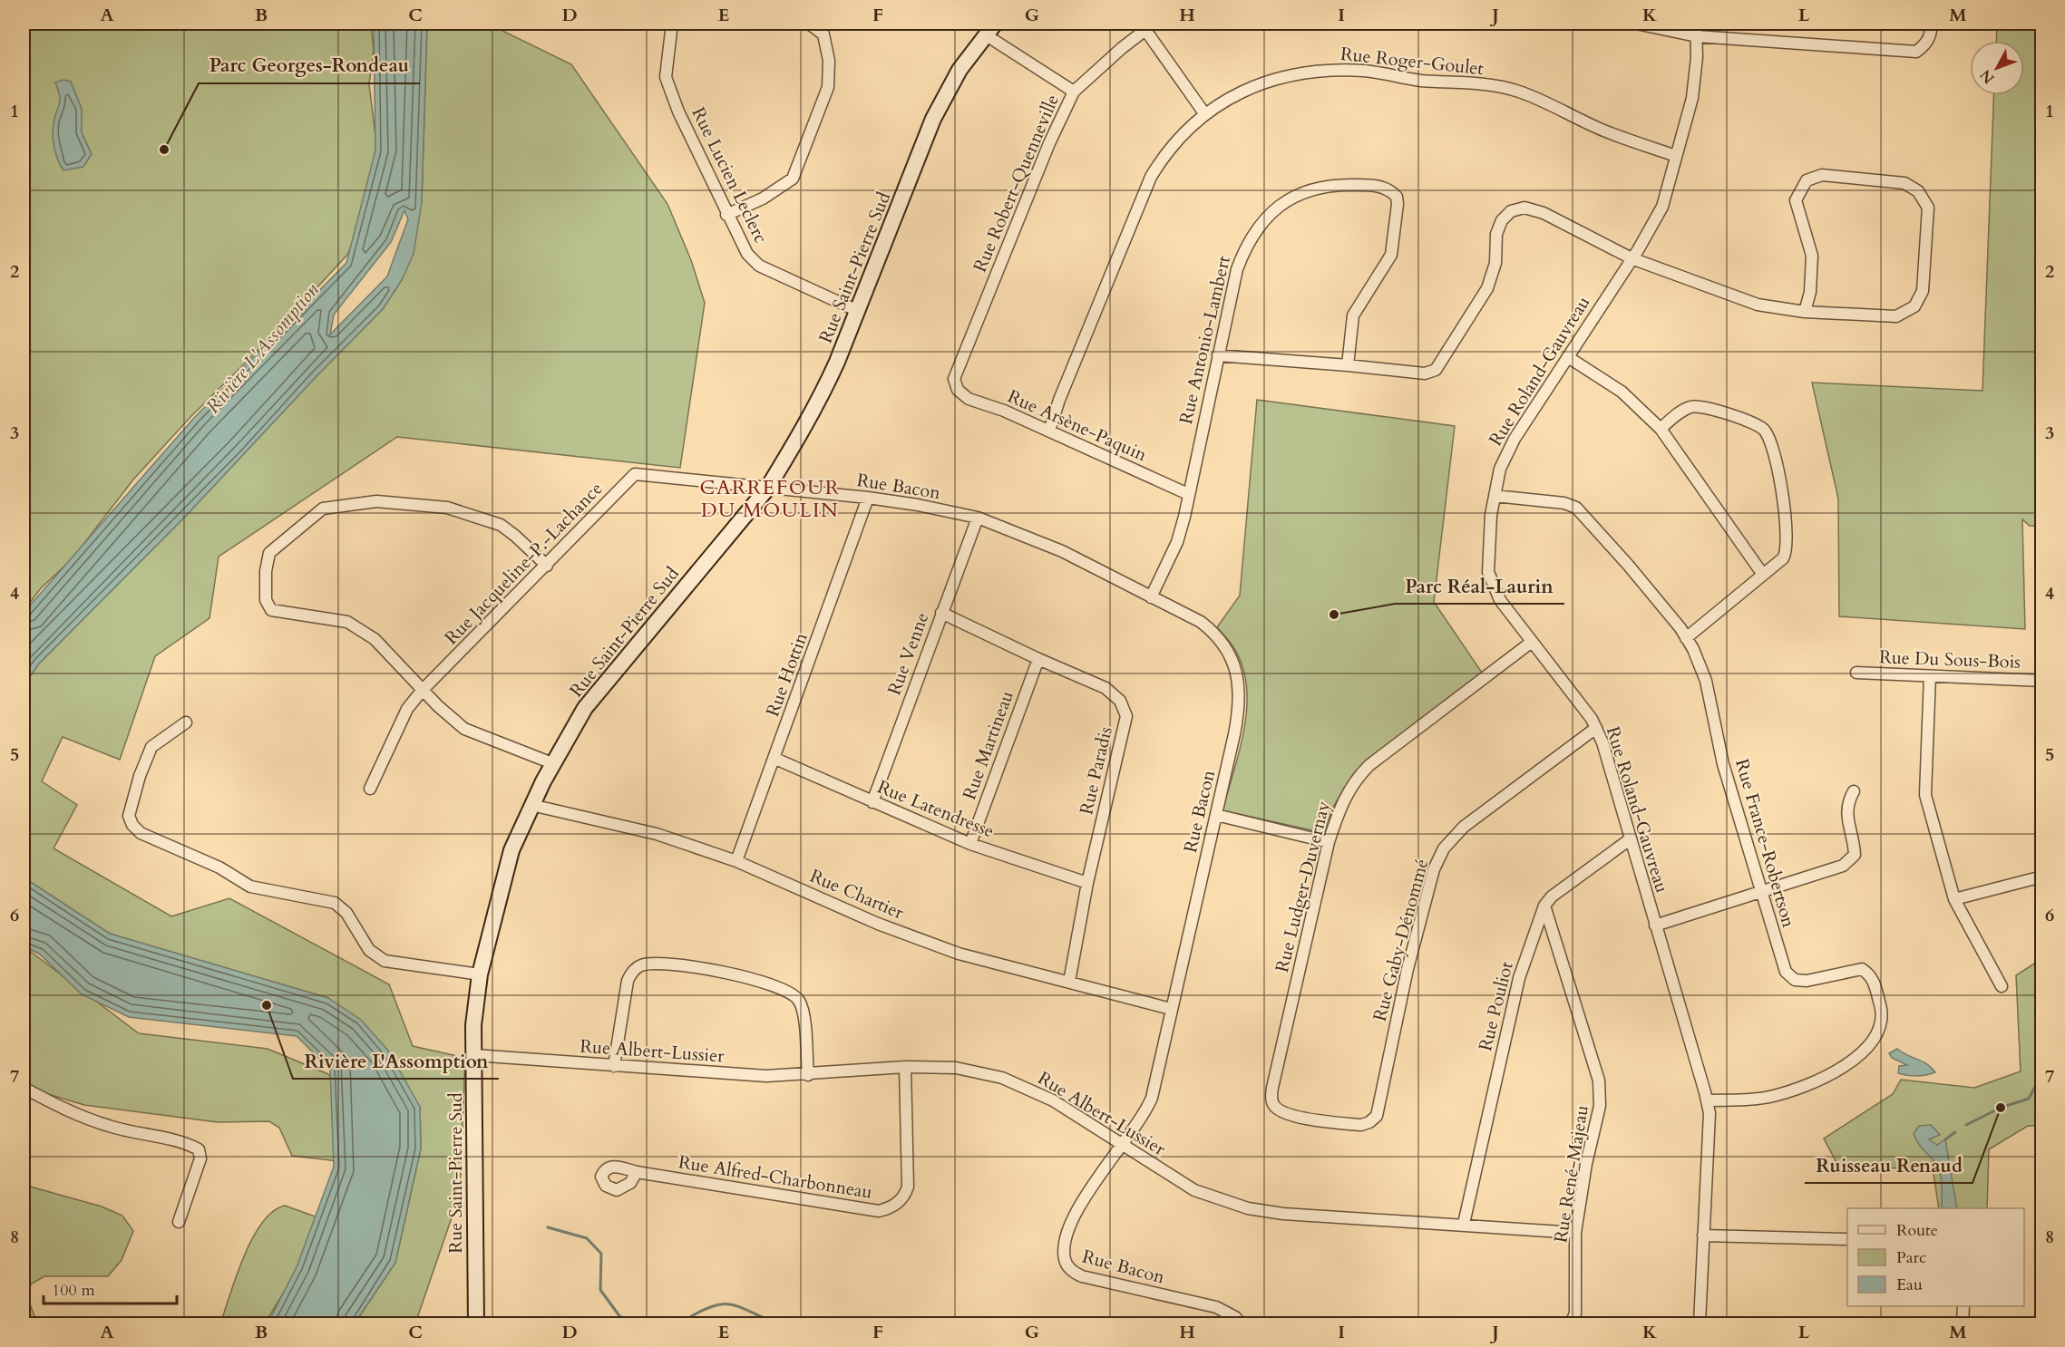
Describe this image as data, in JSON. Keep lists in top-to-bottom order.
{
  "streets": {
    "street": [
      "Rue Roger-Goulet",
      "Rue Lucien Leclerc",
      "Rue Robert-Quenneville",
      "Rue Saint-Pierre Sud",
      "Rue Antonio-Lambert",
      "Rue Roland-Gauvreau",
      "Rue Arsène-Paquin",
      "Rue Bacon",
      "Rue Jacqueline-P.-Lachance",
      "Rue Venne",
      "Rue Du Sous-Bois",
      "Rue Hottin",
      "Rue Martineau",
      "Rue Paradis",
      "Rue Latendresse",
      "Rue France-Robertson",
      "Rue Ludger-Duvernay",
      "Rue Chartier",
      "Rue Gaby-Dénommé",
      "Rue Pouliot",
      "Rue Albert-Lussier",
      "Rue René-Majeau",
      "Rue Alfred-Charbonneau"
    ]
  },
  "crossings": [
    ["Rue Roger-Goulet", "Rue Roland-Gauvreau"],
    ["Rue Roger-Goulet", "Rue Arsène-Paquin"],
    ["Rue Lucien Leclerc", "Rue Saint-Pierre Sud"],
    ["Rue Robert-Quenneville", "Rue Arsène-Paquin"],
    ["Rue Saint-Pierre Sud", "Rue Bacon"],
    ["Rue Saint-Pierre Sud", "Rue Jacqueline-P.-Lachance"],
    ["Rue Saint-Pierre Sud", "Rue Chartier"],
    ["Rue Saint-Pierre Sud", "Rue Albert-Lussier"],
    ["Rue Antonio-Lambert", "Rue Arsène-Paquin"],
    ["Rue Antonio-Lambert", "Rue Bacon"],
    ["Rue Roland-Gauvreau", "Rue France-Robertson"],
    ["Rue Roland-Gauvreau", "Rue Ludger-Duvernay"],
    ["Rue Roland-Gauvreau", "Rue Gaby-Dénommé"],
    ["Rue Roland-Gauvreau", "Rue Pouliot"],
    ["Rue Bacon", "Rue Jacqueline-P.-Lachance"],
    ["Rue Bacon", "Rue Venne"],
    ["Rue Bacon", "Rue Hottin"],
    ["Rue Bacon", "Rue Chartier"],
    ["Rue Bacon", "Rue Albert-Lussier"],
    ["Rue Venne", "Rue Paradis"],
    ["Rue Venne", "Rue Latendresse"],
    ["Rue Hottin", "Rue Latendresse"],
    ["Rue Hottin", "Rue Chartier"],
    ["Rue Martineau", "Rue Paradis"],
    ["Rue Martineau", "Rue Latendresse"],
    ["Rue Paradis", "Rue Latendresse"],
    ["Rue Paradis", "Rue Chartier"],
    ["Rue Ludger-Duvernay", "Rue Gaby-Dénommé"],
    ["Rue Pouliot", "Rue Albert-Lussier"],
    ["Rue Pouliot", "Rue René-Majeau"],
    ["Rue Albert-Lussier", "Rue René-Majeau"],
    ["Rue Albert-Lussier", "Rue Alfred-Charbonneau"]
  ],
  "districts": ["CARREFOUR DU MOULIN"],
  "water": ["Rivière L'Assomption"],
  "places": [
    "Parc Georges-Rondeau",
    "Parc Réal-Laurin",
    "Rivière L'Assomption",
    "Ruisseau Renaud"
  ],
  "legend": ["Route", "Parc", "Eau"],
  "scale_bar": "100 m",
  "north": "bottom left",
  "grid": {
    "columns": [
      "A",
      "B",
      "C",
      "D",
      "E",
      "F",
      "G",
      "H",
      "I",
      "J",
      "K",
      "L",
      "M"
    ],
    "rows": [
      "1",
      "2",
      "3",
      "4",
      "5",
      "6",
      "7",
      "8"
    ]
  }
}
